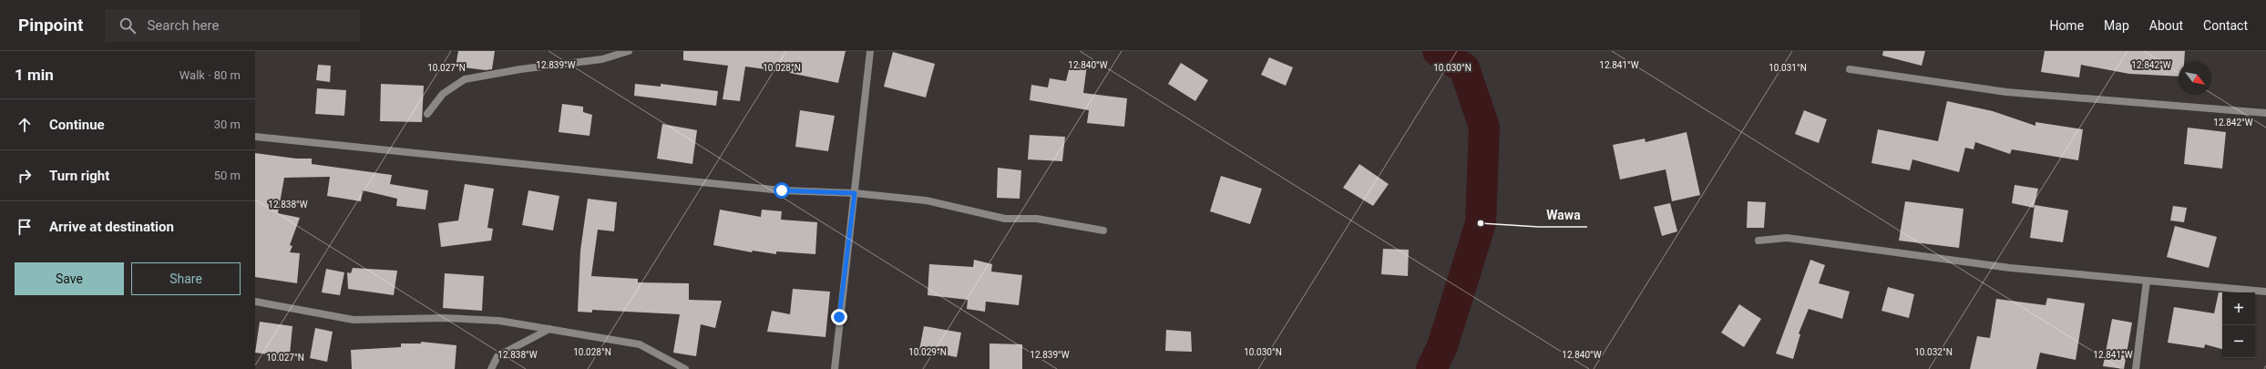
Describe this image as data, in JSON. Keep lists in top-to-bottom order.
{
  "places": ["Wawa"],
  "north": "bottom right",
  "page": {
    "header": "Pinpoint",
    "search": "Search here",
    "nav": [
      "Home",
      "Map",
      "About",
      "Contact"
    ],
    "heading": ["1 min", "Walk · 80 m"],
    "list": [
      ["Continue", "30 m"],
      ["Turn right", "50 m"],
      "Arrive at destination"
    ],
    "buttons": ["Save", "Share"],
    "map_buttons": ["+", "−"]
  },
  "coordinates": [
    "12.839°W",
    "12.840°W",
    "12.841°W",
    "12.842°W",
    "10.027°N",
    "10.028°N",
    "10.030°N",
    "10.031°N",
    "12.838°W",
    "10.029°N",
    "10.032°N"
  ]
}
